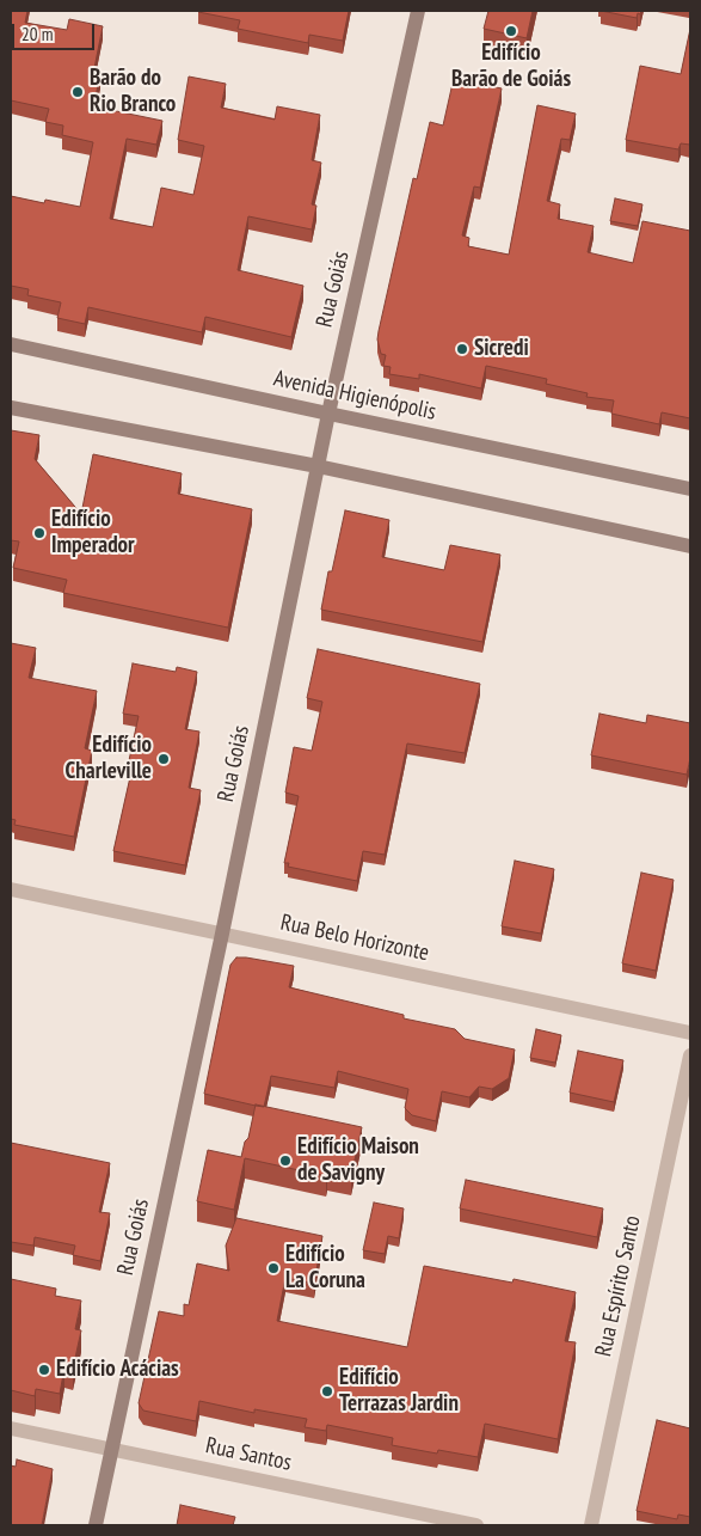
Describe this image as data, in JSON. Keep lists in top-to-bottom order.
{
  "streets": {
    "main road": ["Rua Goiás", "Avenida Higienópolis"],
    "street": ["Rua Belo Horizonte", "Rua Espírito Santo", "Rua Santos"]
  },
  "crossings": [
    ["Rua Goiás", "Avenida Higienópolis"],
    ["Rua Goiás", "Rua Belo Horizonte"],
    ["Rua Goiás", "Rua Santos"]
  ],
  "places": [
    "Edifício Barão de Goiás",
    "Barão do Rio Branco",
    "Sicredi",
    "Edifício Imperador",
    "Edifício Charleville",
    "Edifício Maison de Savigny",
    "Edifício La Coruna",
    "Edifício Acácias",
    "Edifício Terrazas Jardin"
  ],
  "scale_bar": "20 m"
}
